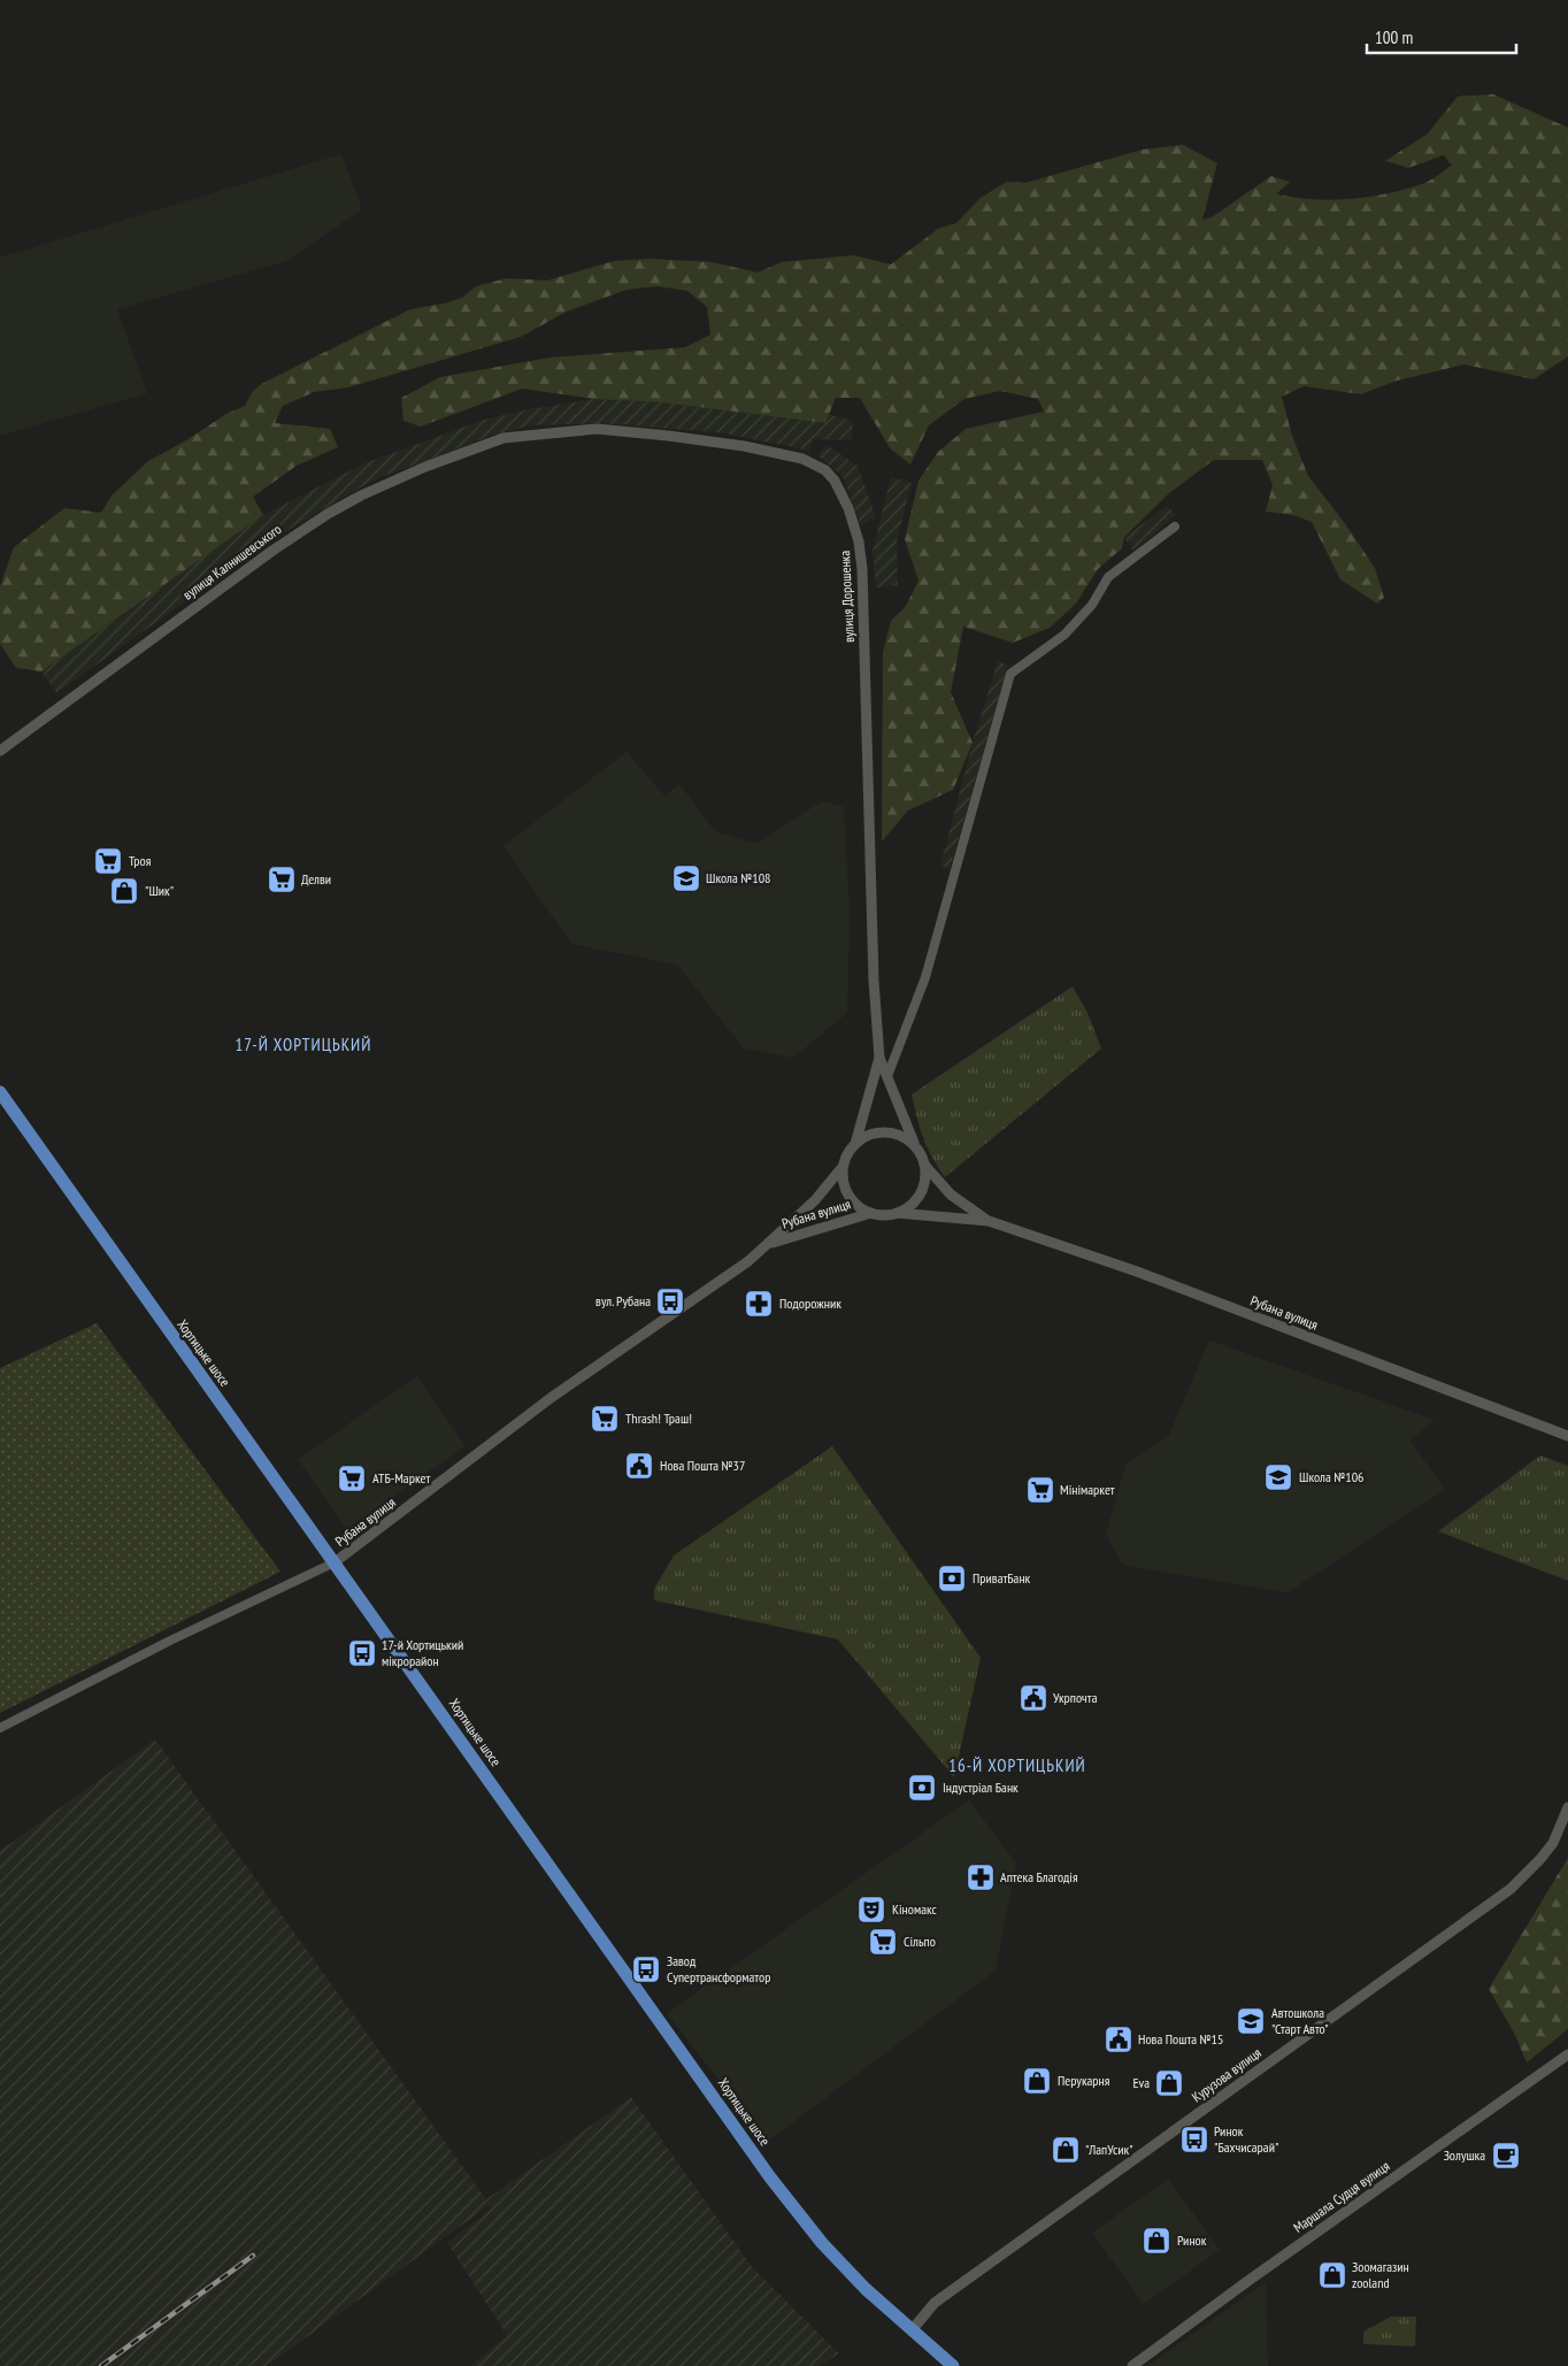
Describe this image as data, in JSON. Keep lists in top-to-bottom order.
{
  "streets": {
    "main road": ["Хортицьке шосе"],
    "street": [
      "вулиця Калнишевського",
      "вулиця Дорошенка",
      "Рубана вулиця",
      "Курузова вулиця",
      "Маршала Судця вулиця"
    ]
  },
  "crossings": [
    ["вулиця Калнишевського", "вулиця Дорошенка"],
    ["вулиця Дорошенка", "Рубана вулиця"],
    ["Рубана вулиця", "Хортицьке шосе"],
    ["Хортицьке шосе", "Курузова вулиця"]
  ],
  "districts": ["17-Й ХОРТИЦЬКИЙ", "16-Й ХОРТИЦЬКИЙ"],
  "places": {
    "supermarket": [
      "Троя",
      "Делви",
      "Thrash! Траш!",
      "АТБ-Маркет",
      "Мiнiмаркет",
      "Сільпо"
    ],
    "school or university": ["Школа №108", "Школа №106", "Автошкола \"Старт Авто\""],
    "shop": [
      "\"Шик\"",
      "Перукарня",
      "Eva",
      "\"ЛапУсик\"",
      "Ринок",
      "Зоомагазин zooland"
    ],
    "bus stop": [
      "вул. Рубана",
      "17-й Хортицький мікрорайон",
      "Завод Супертрансформатор",
      "Ринок \"Бахчисарай\""
    ],
    "pharmacy": ["Подорожник", "Аптека Благодiя"],
    "public building": ["Нова Пошта №37", "Укрпочта", "Нова Пошта №15"],
    "bank": ["ПриватБанк", "Iндустрiал Банк"],
    "theatre": ["Кіномакс"],
    "cafe": ["Золушка"]
  },
  "scale_bar": "100 m"
}
